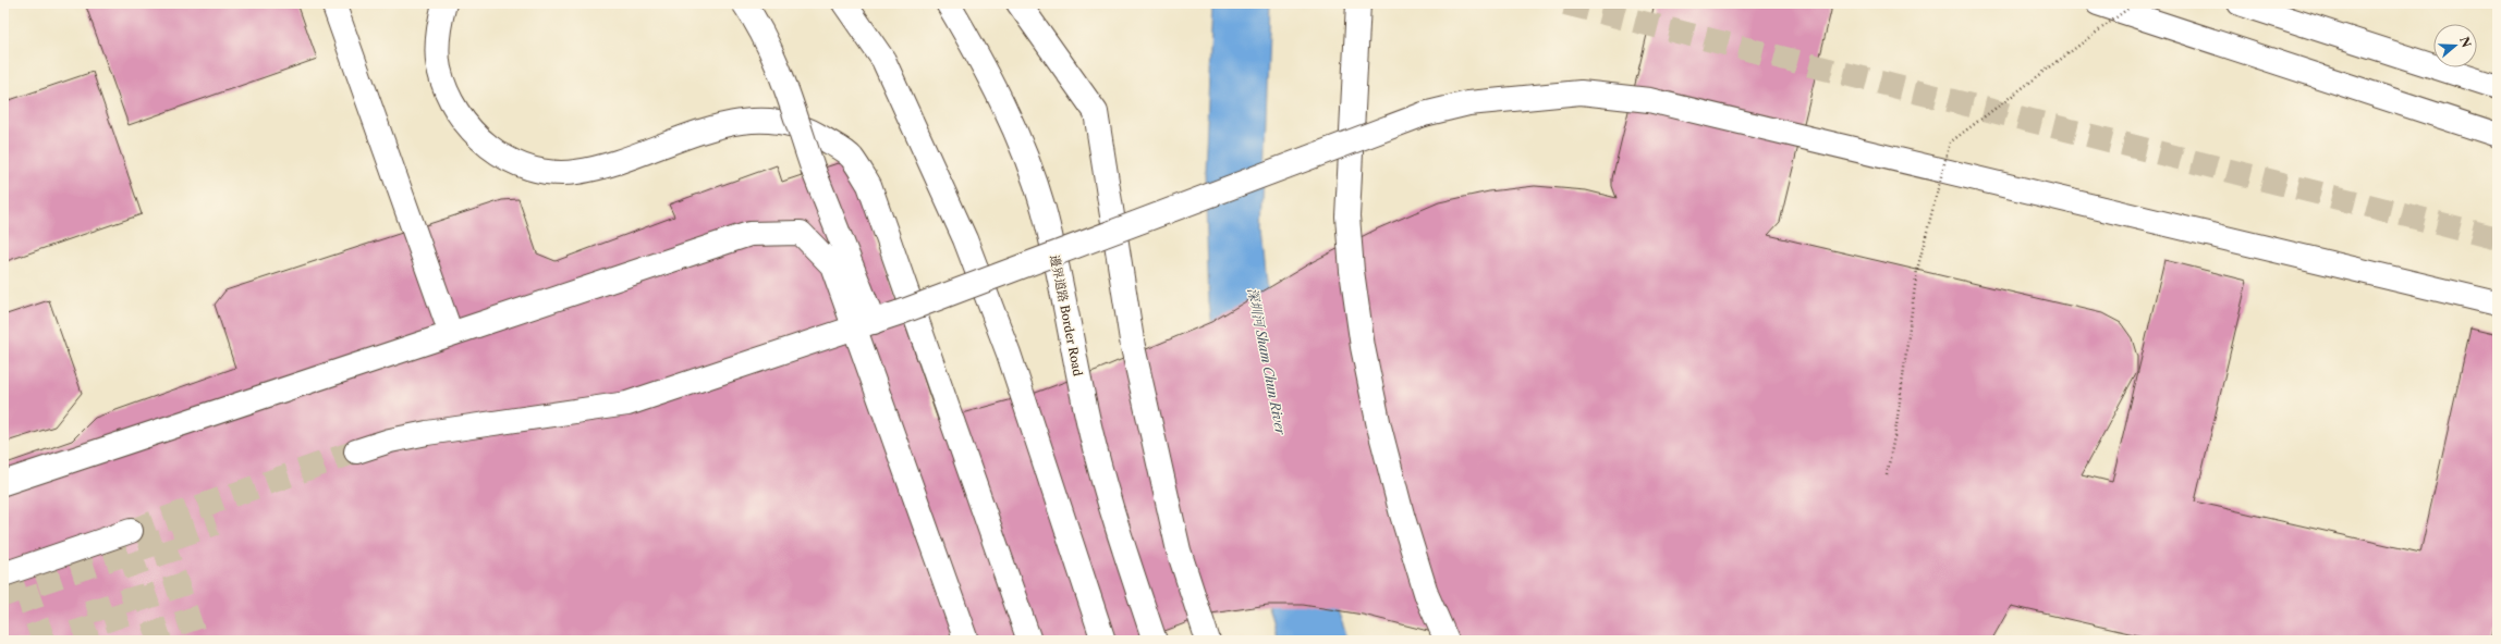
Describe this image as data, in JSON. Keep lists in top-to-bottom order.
{
  "streets": {
    "main road": ["邊界道路 Border Road"]
  },
  "water": ["深圳河 Sham Chun River"],
  "north": "right"
}
